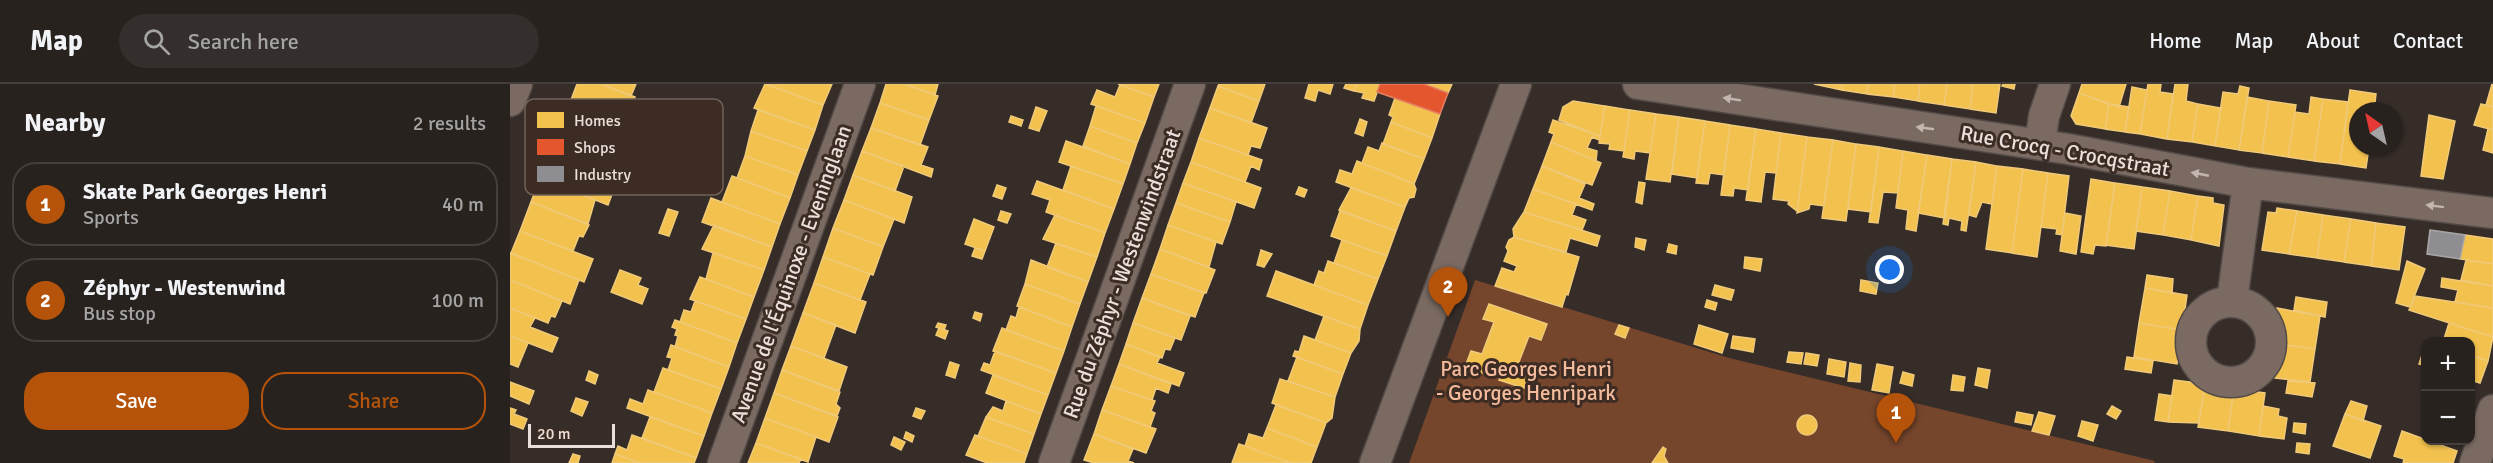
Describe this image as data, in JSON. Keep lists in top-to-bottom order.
{
  "streets": {
    "street": ["Rue Crocq - Crocqstraat", "Avenue de l'Équinoxe - Eveninglaan", "Rue du Zéphyr - Westenwindstraat"]
  },
  "one_way": ["Rue Crocq - Crocqstraat"],
  "parks": ["Parc Georges Henri - Georges Henripark"],
  "legend": ["Homes", "Shops", "Industry"],
  "scale_bar": "20 m",
  "north": "top left",
  "page": {
    "header": "Map",
    "search": "Search here",
    "nav": [
      "Home",
      "Map",
      "About",
      "Contact"
    ],
    "heading": ["Nearby", "2 results"],
    "list": [
      {
        "mark": "1",
        "name": "Skate Park Georges Henri",
        "note": "Sports",
        "value": "40 m"
      },
      {
        "mark": "2",
        "name": "Zéphyr - Westenwind",
        "note": "Bus stop",
        "value": "100 m"
      }
    ],
    "pins": ["2", "1"],
    "map_buttons": ["+", "−"],
    "buttons": ["Save", "Share"],
    "scale": "20 m"
  }
}
